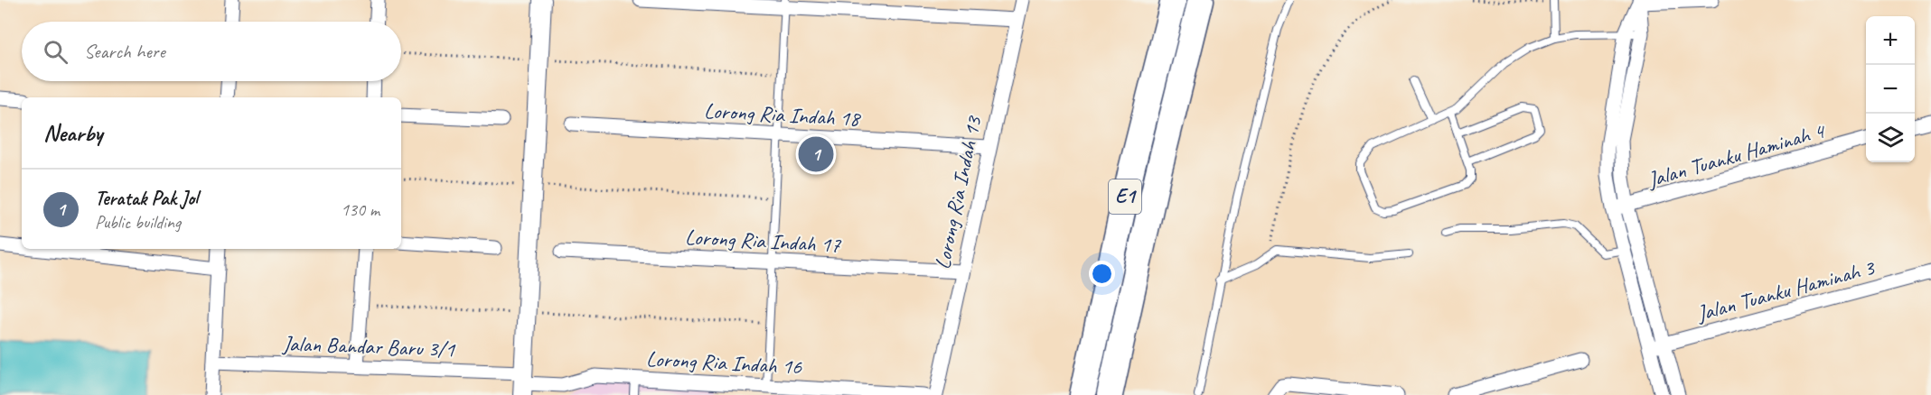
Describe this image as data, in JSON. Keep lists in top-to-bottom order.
{
  "streets": {
    "highway": ["E1"],
    "street": [
      "Lorong Ria Indah 18",
      "Jalan Tuanku Haminah 4",
      "Lorong Ria Indah 13",
      "Lorong Ria Indah 17",
      "Jalan Tuanku Haminah 3",
      "Jalan Bandar Baru 3/1",
      "Lorong Ria Indah 16"
    ]
  },
  "crossings": [
    ["Lorong Ria Indah 18", "Lorong Ria Indah 13"],
    ["Lorong Ria Indah 13", "Lorong Ria Indah 17"],
    ["Jalan Bandar Baru 3/1", "Lorong Ria Indah 16"]
  ],
  "page": {
    "map_buttons": ["+", "−"],
    "search": "Search here",
    "heading": "Nearby",
    "pins": "1",
    "list": [
      {
        "mark": "1",
        "name": "Teratak Pak Jol",
        "note": "Public building",
        "value": "130 m"
      }
    ]
  }
}
